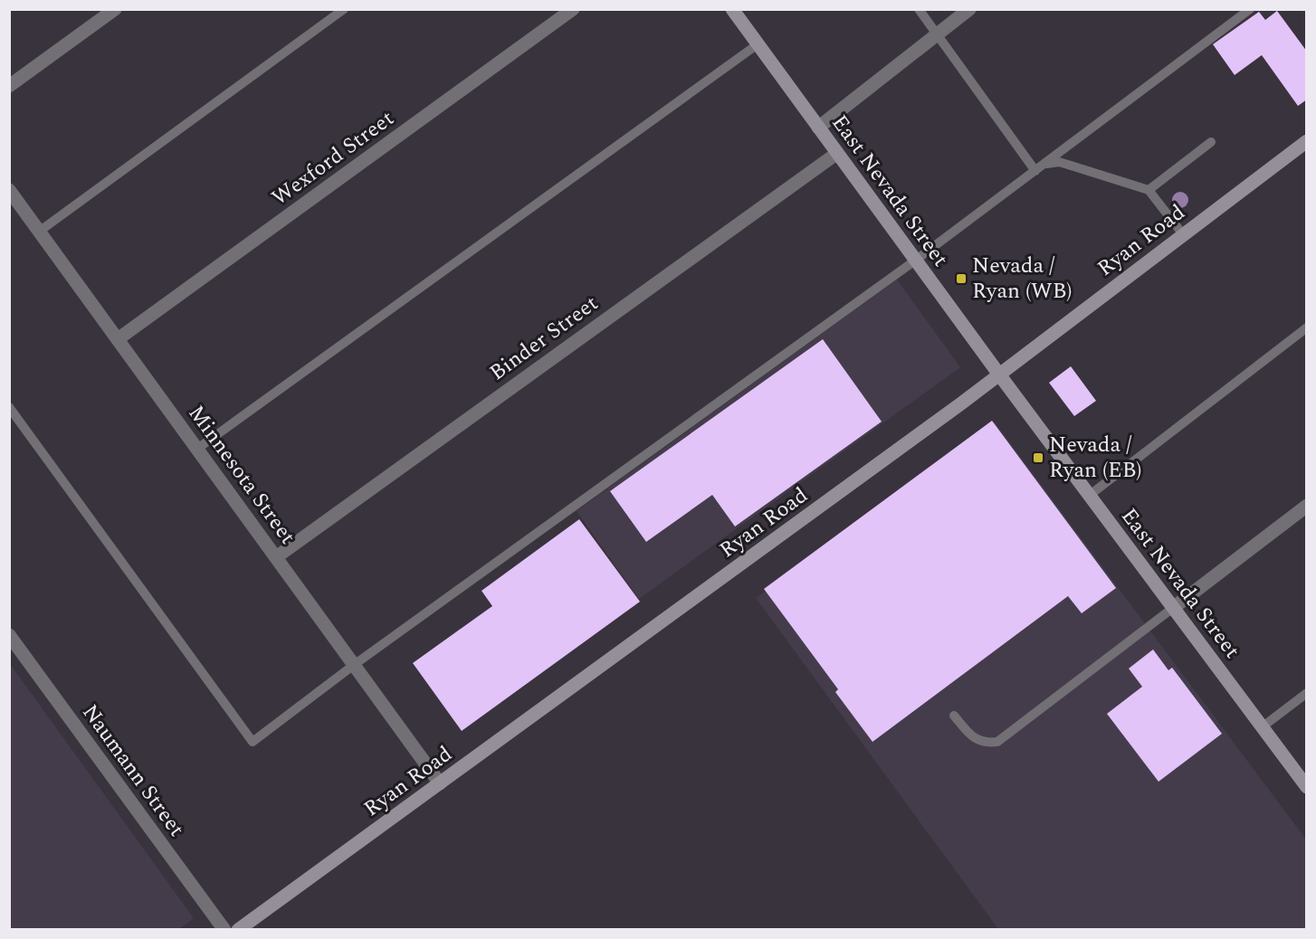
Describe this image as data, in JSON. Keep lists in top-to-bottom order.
{
  "streets": {
    "street": [
      "Wexford Street",
      "East Nevada Street",
      "Ryan Road",
      "Binder Street",
      "Minnesota Street",
      "Naumann Street"
    ]
  },
  "crossings": [
    ["Wexford Street", "Minnesota Street"],
    ["East Nevada Street", "Ryan Road"],
    ["East Nevada Street", "Binder Street"],
    ["Ryan Road", "Minnesota Street"],
    ["Binder Street", "Minnesota Street"]
  ],
  "places": {
    "transit": ["Nevada / Ryan (WB)", "Nevada / Ryan (EB)"]
  }
}
